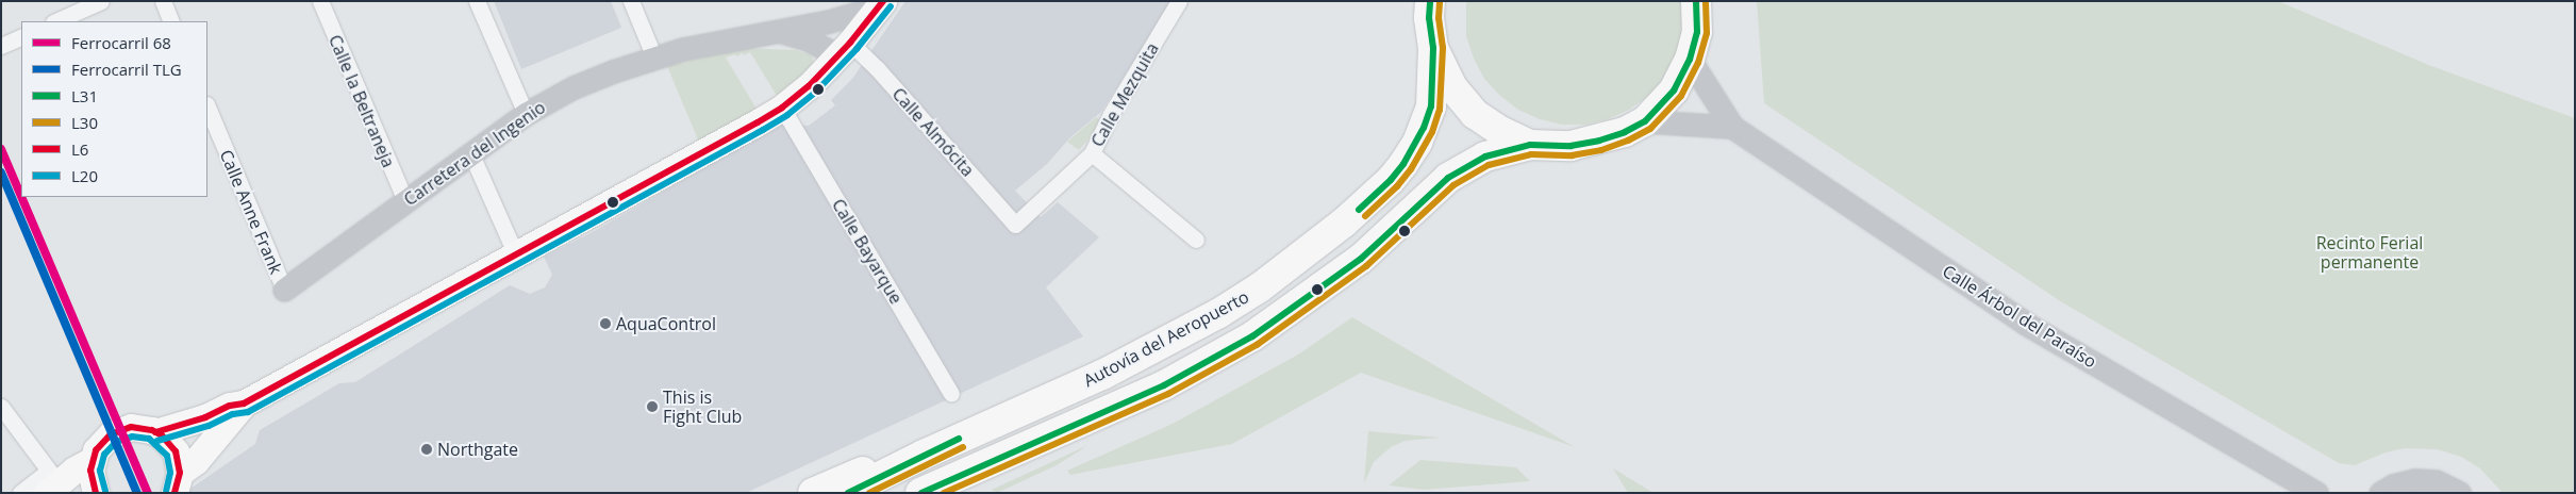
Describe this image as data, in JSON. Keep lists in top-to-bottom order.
{
  "streets": {
    "highway": ["Autovía del Aeropuerto"],
    "street": [
      "Calle Mezquita",
      "Calle la Beltraneja",
      "Calle Almócita",
      "Carretera del Ingenio",
      "Calle Anne Frank",
      "Calle Bayarque",
      "Calle Árbol del Paraíso"
    ]
  },
  "crossings": [
    ["Calle Mezquita", "Calle Almócita"],
    ["Calle la Beltraneja", "Carretera del Ingenio"],
    ["Calle Almócita", "Carretera del Ingenio"],
    ["Carretera del Ingenio", "Calle Anne Frank"]
  ],
  "parks": ["Recinto Ferial permanente"],
  "places": ["AquaControl", "This is Fight Club", "Northgate"],
  "lines": [
    "transit line L31",
    "transit line L30",
    "transit line L6",
    "transit line L20",
    "rail line 68",
    "rail line TLG"
  ],
  "legend": [
    "Ferrocarril 68",
    "Ferrocarril TLG",
    "L31",
    "L30",
    "L6",
    "L20"
  ]
}
